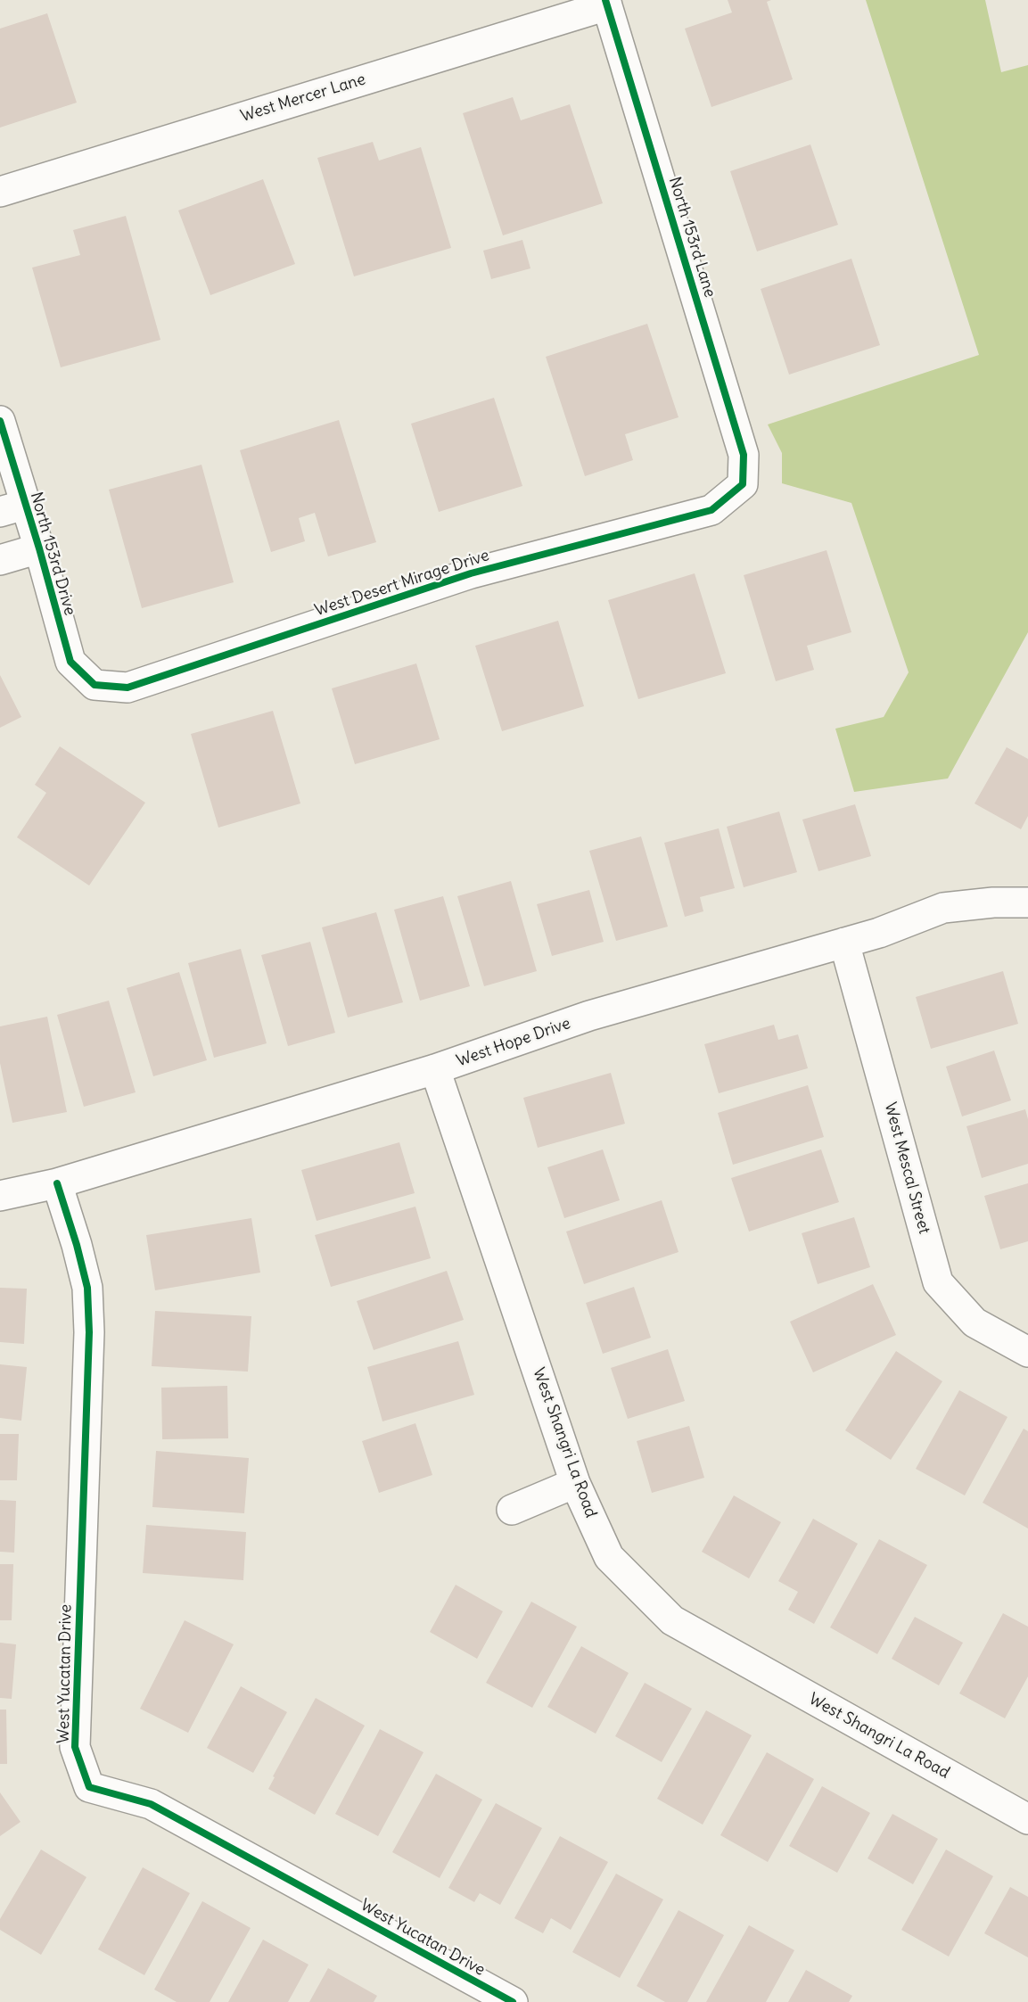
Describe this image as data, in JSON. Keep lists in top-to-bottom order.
{
  "streets": {
    "street": [
      "West Mercer Lane",
      "North 153rd Lane",
      "North 153rd Drive",
      "West Desert Mirage Drive",
      "West Hope Drive",
      "West Mescal Street",
      "West Shangri La Road",
      "West Yucatan Drive"
    ]
  },
  "crossings": [
    ["West Mercer Lane", "North 153rd Lane"],
    ["North 153rd Lane", "West Desert Mirage Drive"],
    ["North 153rd Drive", "West Desert Mirage Drive"],
    ["West Hope Drive", "West Mescal Street"],
    ["West Hope Drive", "West Shangri La Road"],
    ["West Hope Drive", "West Yucatan Drive"]
  ]
}
